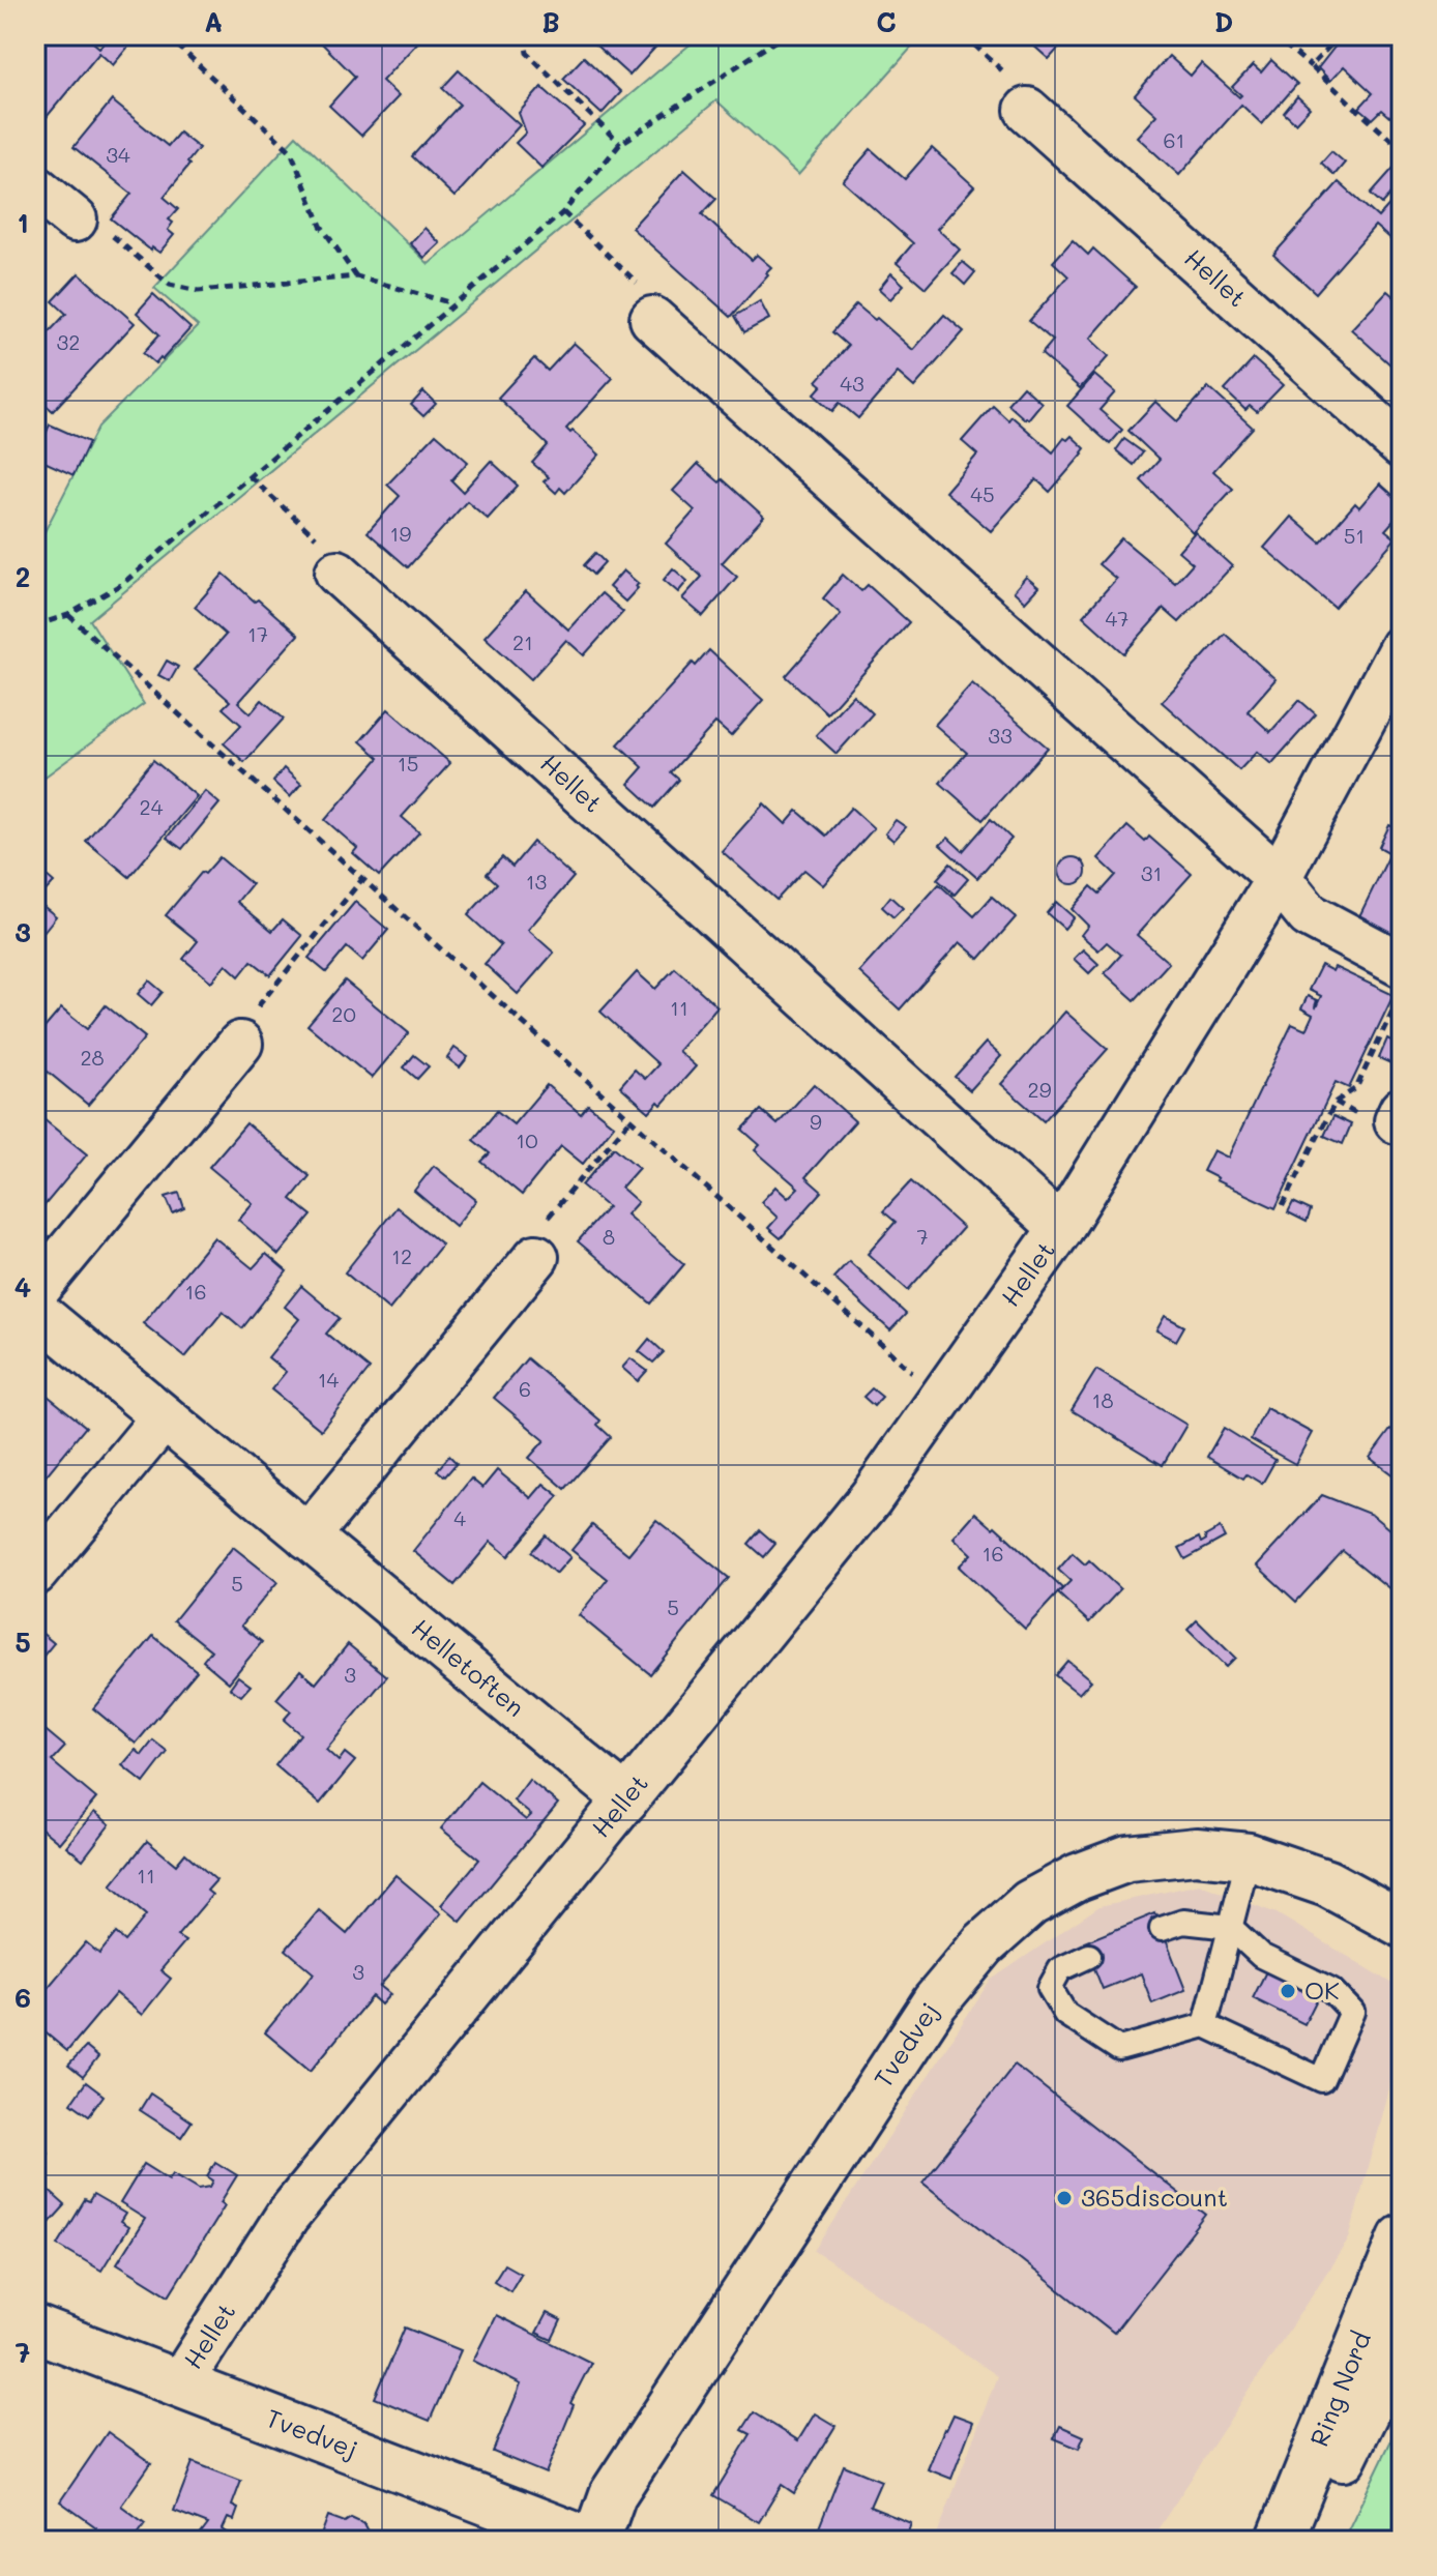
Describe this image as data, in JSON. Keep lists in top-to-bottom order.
{
  "streets": {
    "street": [
      "Hellet",
      "Helletoften",
      "Tvedvej",
      "Ring Nord"
    ]
  },
  "crossings": [
    ["Hellet", "Helletoften"],
    ["Hellet", "Tvedvej"]
  ],
  "places": ["OK", "365discount"],
  "house_numbers": [
    "61",
    "34",
    "32",
    "43",
    "45",
    "19",
    "51",
    "47",
    "17",
    "21",
    "33",
    "15",
    "24",
    "31",
    "13",
    "11",
    "20",
    "28",
    "29",
    "9",
    "10",
    "8",
    "7",
    "12",
    "16",
    "14",
    "6",
    "18",
    "4",
    "16",
    "5",
    "5",
    "3",
    "11",
    "3"
  ],
  "grid": {
    "columns": [
      "A",
      "B",
      "C",
      "D"
    ],
    "rows": [
      "1",
      "2",
      "3",
      "4",
      "5",
      "6",
      "7"
    ]
  }
}
